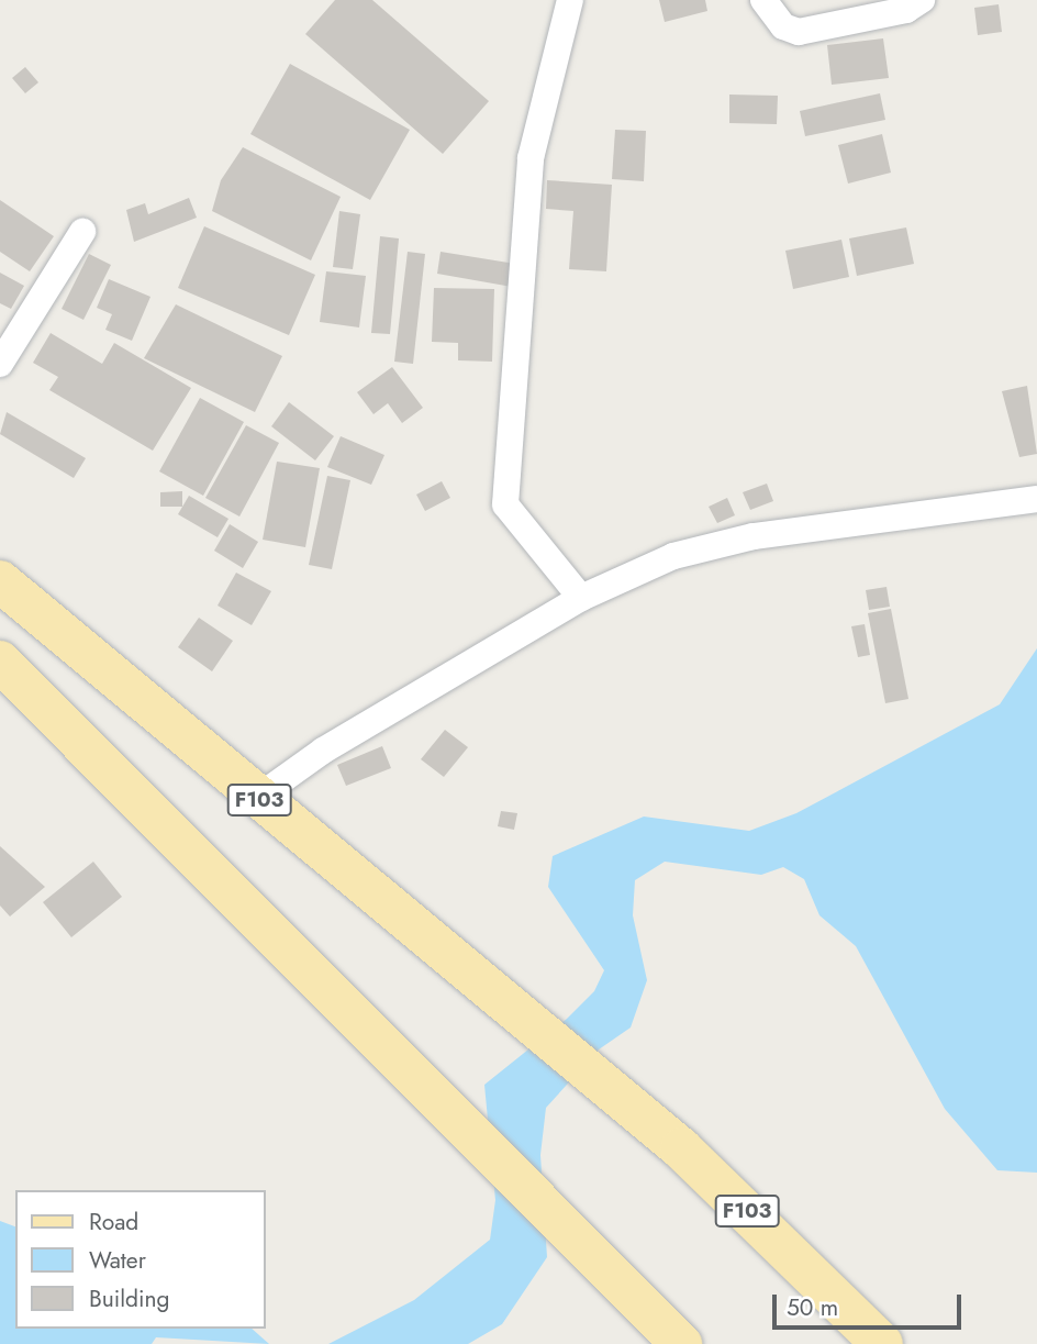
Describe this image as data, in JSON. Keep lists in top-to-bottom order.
{
  "streets": {
    "main road": ["F103"]
  },
  "legend": ["Road", "Water", "Building"],
  "scale_bar": "50 m"
}
